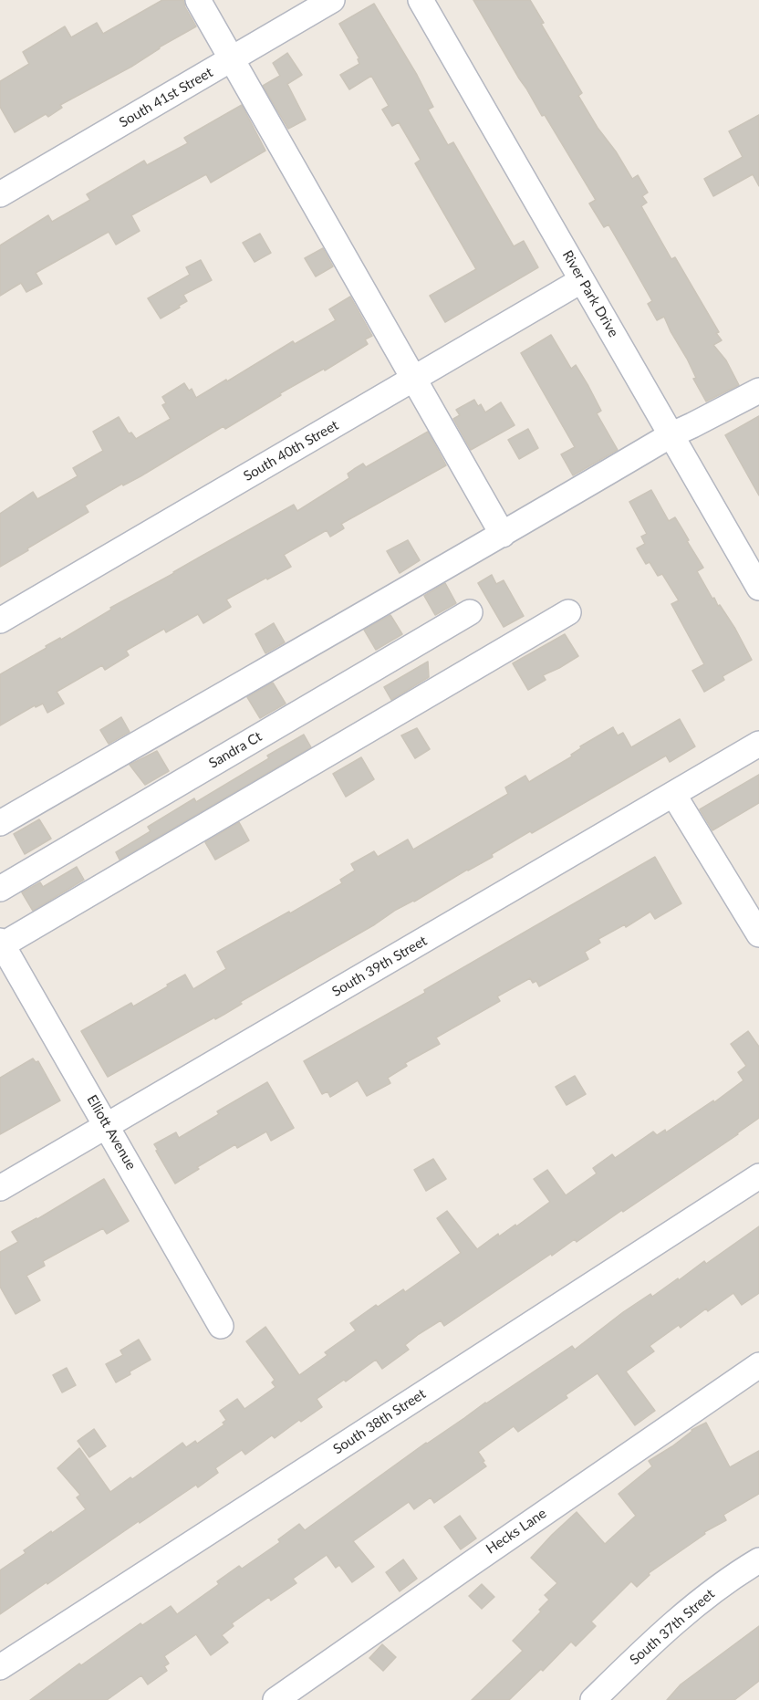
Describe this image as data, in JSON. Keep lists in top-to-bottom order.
{
  "streets": {
    "street": [
      "South 41st Street",
      "River Park Drive",
      "South 40th Street",
      "Sandra Ct",
      "South 39th Street",
      "Elliott Avenue",
      "South 38th Street",
      "Hecks Lane",
      "South 37th Street"
    ]
  },
  "crossings": [
    ["River Park Drive", "South 40th Street"],
    ["South 39th Street", "Elliott Avenue"]
  ]
}
